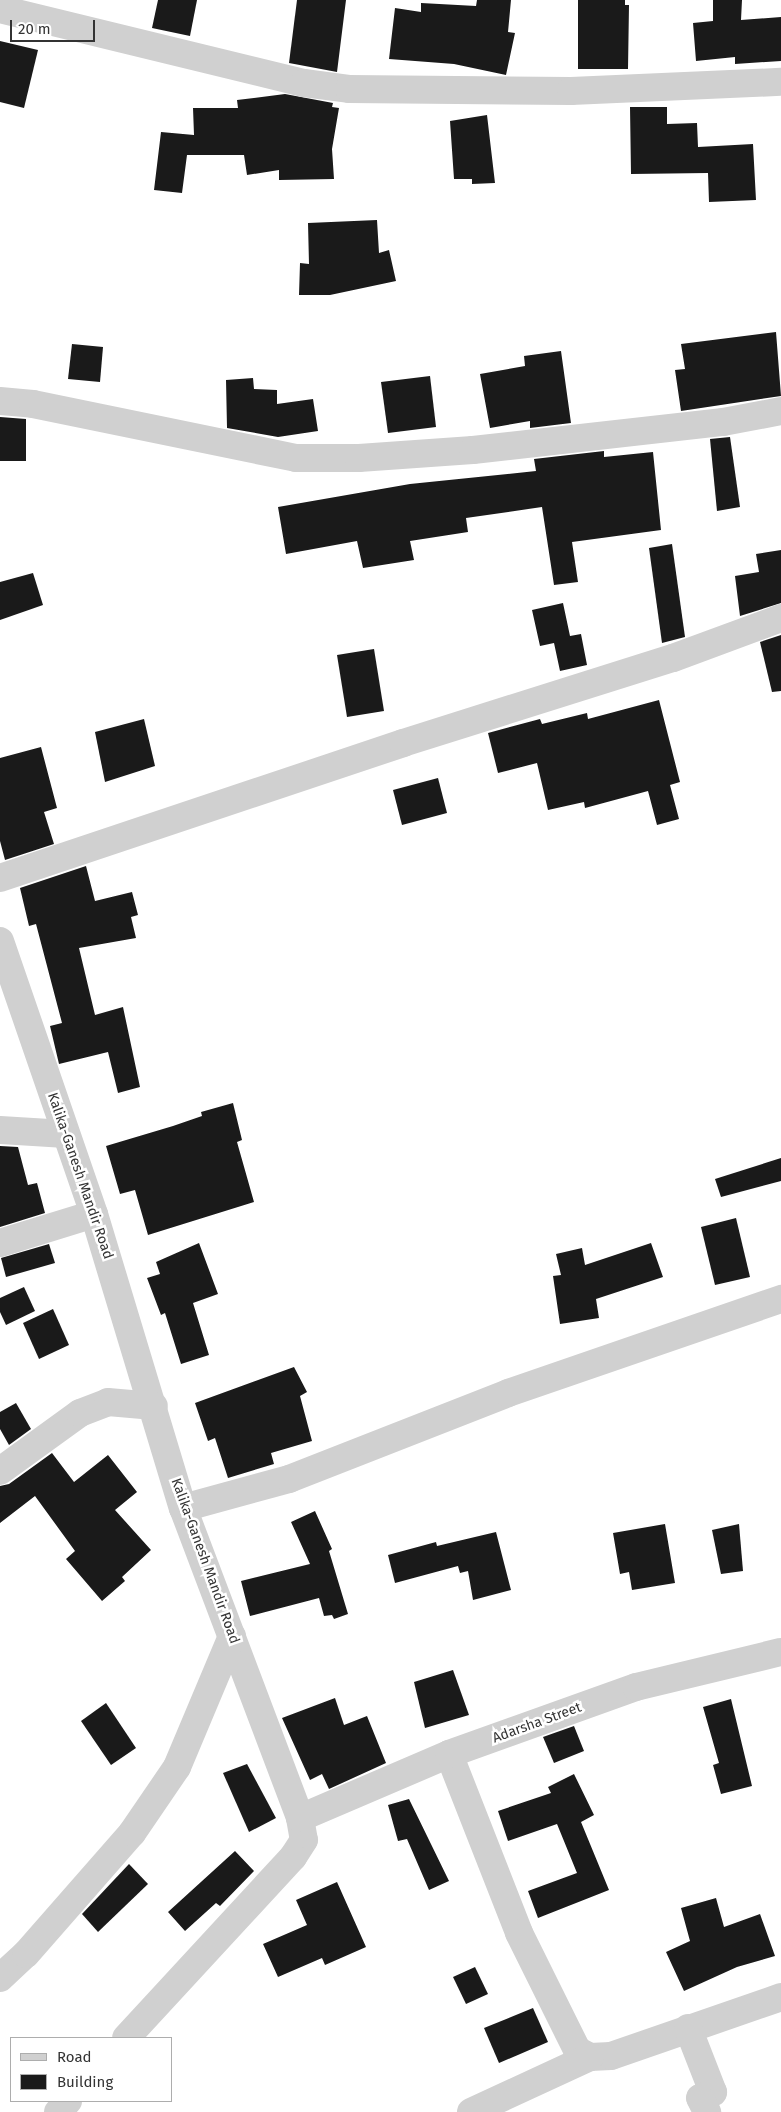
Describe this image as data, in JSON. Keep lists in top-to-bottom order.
{
  "streets": {
    "street": ["Kalika-Ganesh Mandir Road", "Adarsha Street"]
  },
  "crossings": [
    ["Kalika-Ganesh Mandir Road", "Adarsha Street"]
  ],
  "legend": ["Road", "Building"],
  "scale_bar": "20 m"
}
